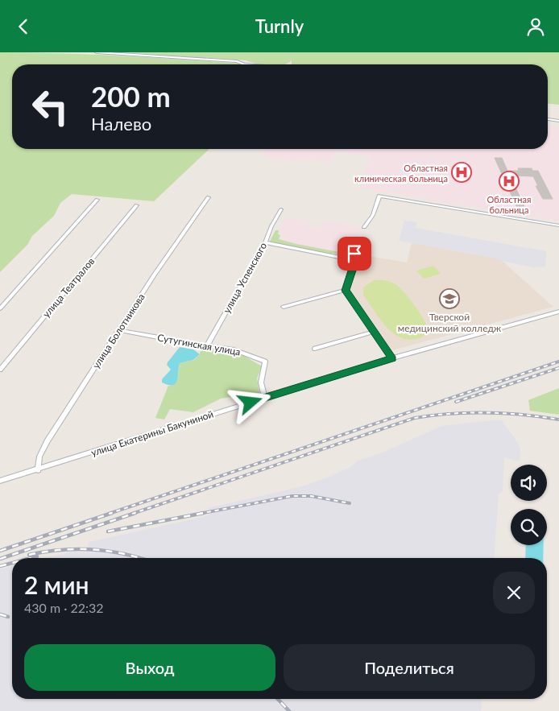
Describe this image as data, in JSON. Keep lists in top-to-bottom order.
{
  "streets": {
    "street": [
      "улица Успенского",
      "улица Театралов",
      "улица Болотникова",
      "Сутугинская улица",
      "улица Екатерины Бакуниной"
    ]
  },
  "crossings": [
    ["улица Успенского", "Сутугинская улица"],
    ["улица Болотникова", "Сутугинская улица"],
    ["улица Болотникова", "улица Екатерины Бакуниной"],
    ["Сутугинская улица", "улица Екатерины Бакуниной"]
  ],
  "places": {
    "hospital": ["Областная клиническая больница", "Областная больница"],
    "school or university": ["Тверской медицинский колледж"]
  },
  "page": {
    "header": "Turnly",
    "turn": ["200 m", "Налево"],
    "heading": ["2 мин", "430 m · 22:32"],
    "buttons": ["Выход", "Поделиться"]
  }
}
